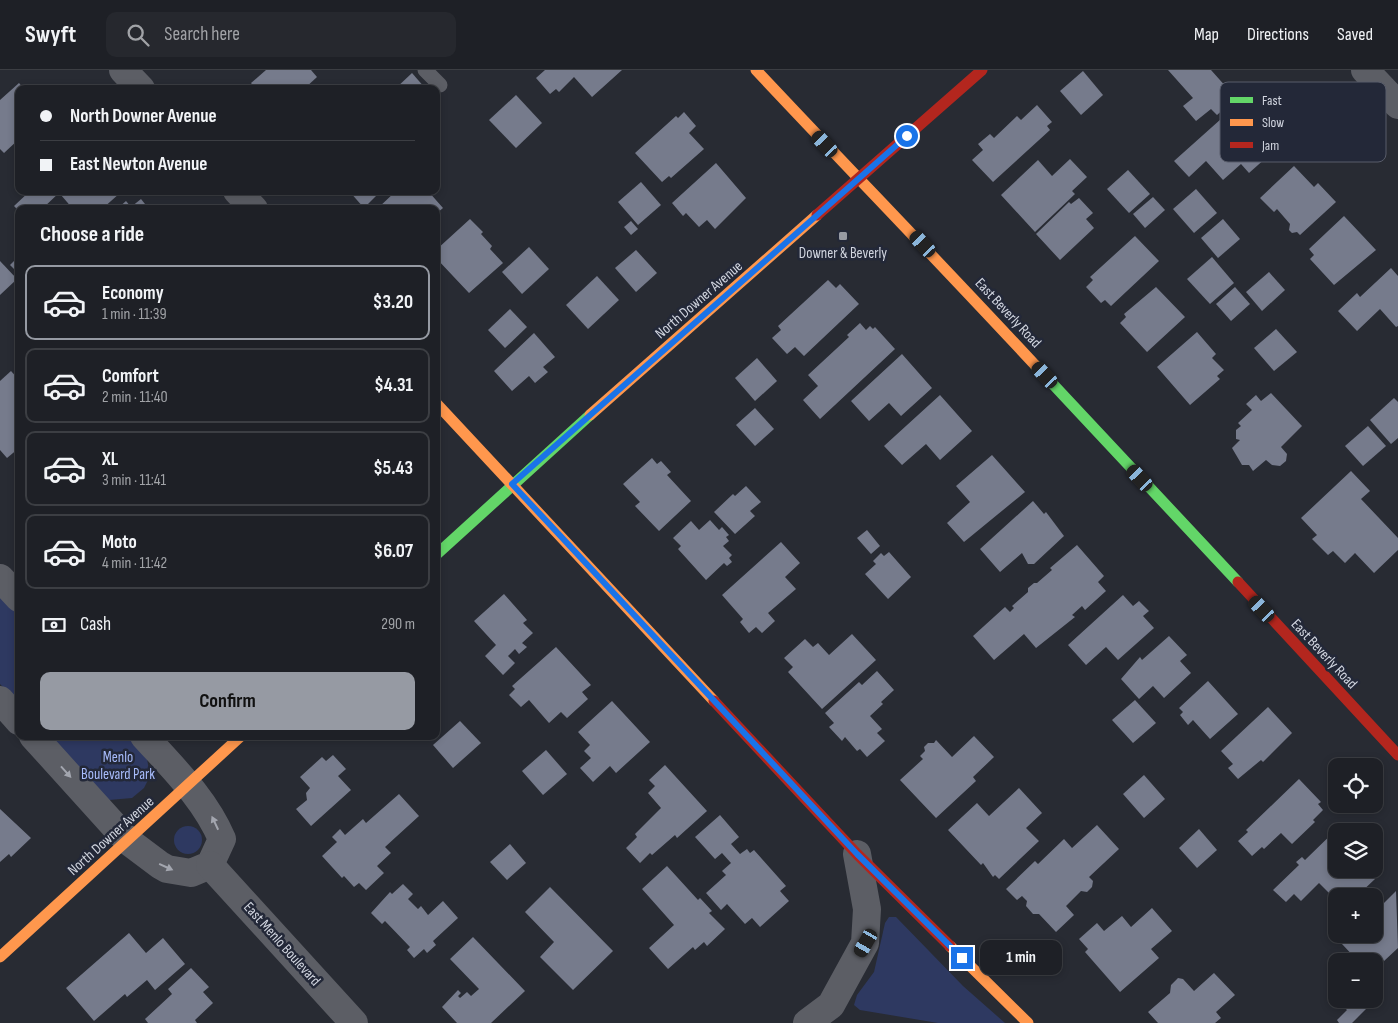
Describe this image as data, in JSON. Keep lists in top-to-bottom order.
{
  "streets": {
    "street": ["North Downer Avenue", "East Beverly Road", "East Menlo Boulevard"]
  },
  "crossings": [
    ["North Downer Avenue", "East Beverly Road"]
  ],
  "parks": ["Menlo Boulevard Park"],
  "places": {
    "transit": ["Downer & Beverly"]
  },
  "legend": ["Fast", "Slow", "Jam"],
  "page": {
    "header": "Swyft",
    "search": "Search here",
    "nav": ["Map", "Directions", "Saved"],
    "banner": ["North Downer Avenue", "East Newton Avenue"],
    "heading": "Choose a ride",
    "list": [
      {
        "name": "Economy",
        "note": "1 min · 11:39",
        "value": "$3.20"
      },
      {
        "name": "Comfort",
        "note": "2 min · 11:40",
        "value": "$4.31"
      },
      {
        "name": "XL",
        "note": "3 min · 11:41",
        "value": "$5.43"
      },
      {
        "name": "Moto",
        "note": "4 min · 11:42",
        "value": "$6.07"
      }
    ],
    "pay": ["Cash", "290 m"],
    "buttons": "Confirm",
    "map_buttons": ["+", "−"],
    "bubble": "1 min"
  }
}
